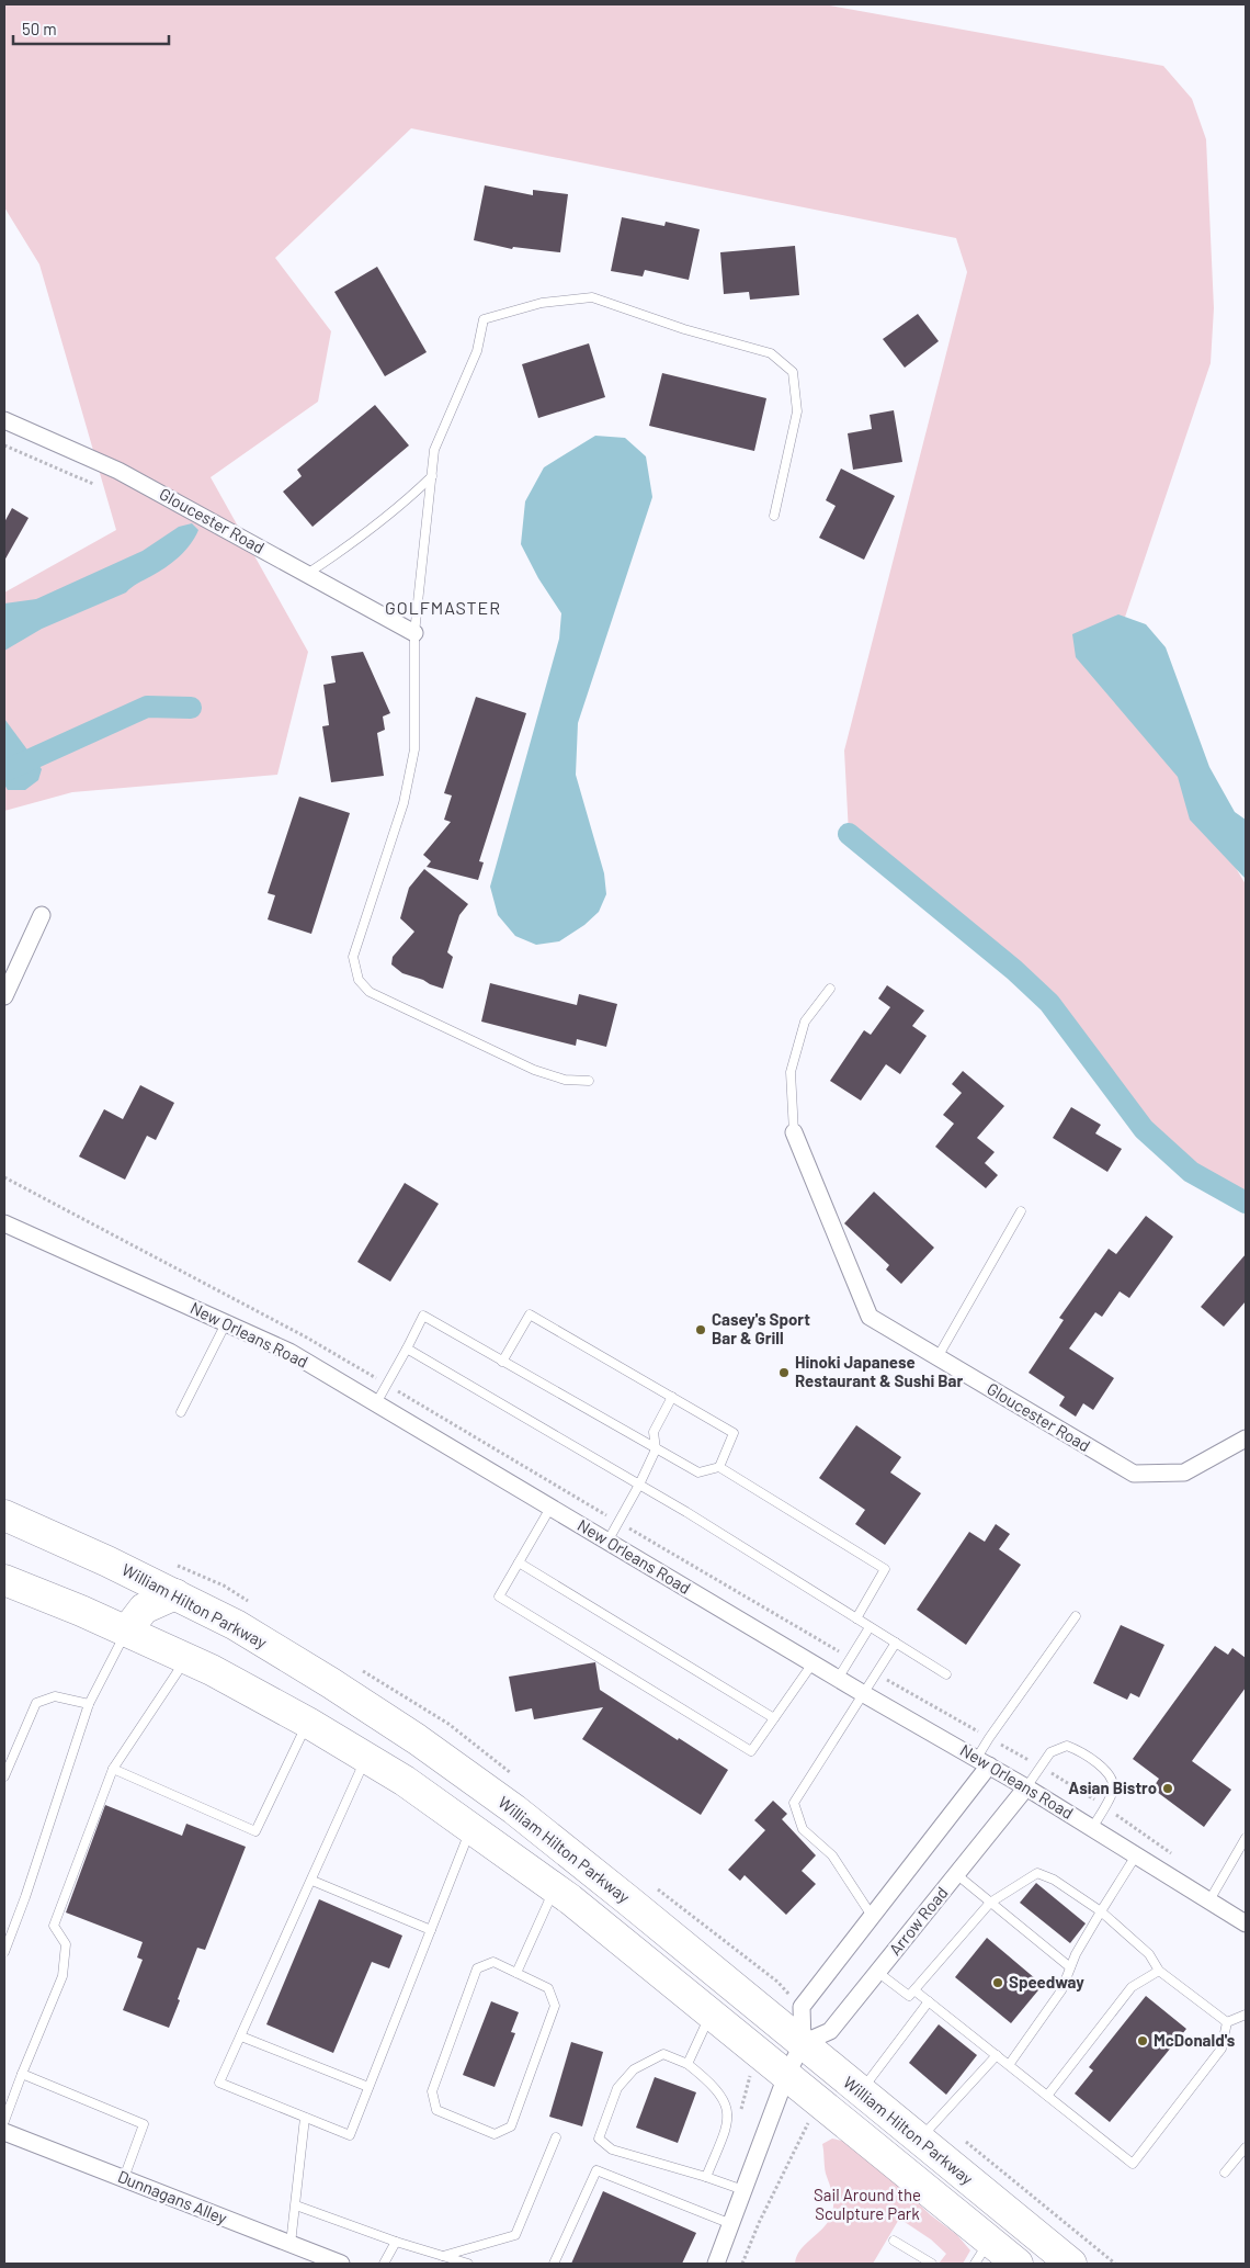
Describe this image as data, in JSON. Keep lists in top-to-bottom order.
{
  "streets": {
    "highway": ["William Hilton Parkway"],
    "street": [
      "Gloucester Road",
      "New Orleans Road",
      "Arrow Road",
      "Dunnagans Alley"
    ]
  },
  "crossings": [
    ["New Orleans Road", "Arrow Road"],
    ["William Hilton Parkway", "Arrow Road"]
  ],
  "districts": ["GOLFMASTER"],
  "parks": ["Sail Around the Sculpture Park"],
  "places": [
    "Casey's Sport Bar & Grill",
    "Hinoki Japanese Restaurant & Sushi Bar",
    "Asian Bistro",
    "Speedway",
    "McDonald's"
  ],
  "scale_bar": "50 m"
}
